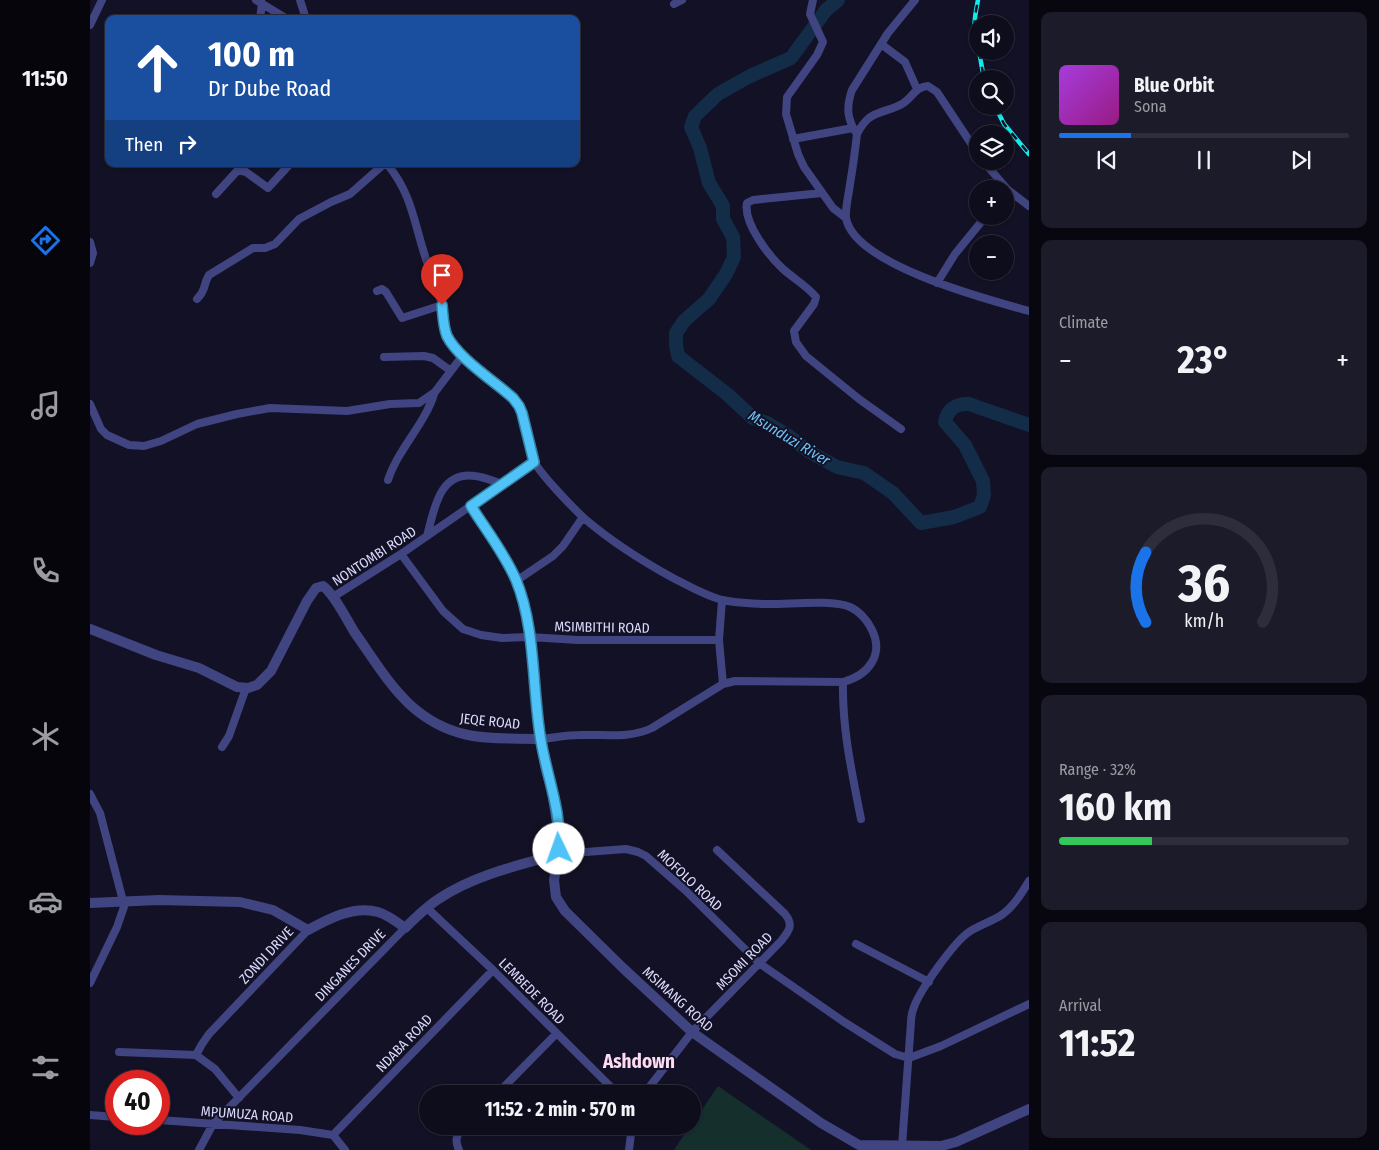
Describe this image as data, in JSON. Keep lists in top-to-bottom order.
{
  "streets": {
    "street": [
      "NONTOMBI ROAD",
      "MSIMBITHI ROAD",
      "JEQE ROAD",
      "MOFOLO ROAD",
      "ZONDI DRIVE",
      "MSOMI ROAD",
      "DINGANES DRIVE",
      "LEMBEDE ROAD",
      "MSIMANG ROAD",
      "NDABA ROAD",
      "MPUMUZA ROAD"
    ]
  },
  "crossings": [
    ["NONTOMBI ROAD", "MSIMBITHI ROAD"],
    ["NONTOMBI ROAD", "JEQE ROAD"],
    ["JEQE ROAD", "MSIMANG ROAD"],
    ["MOFOLO ROAD", "MSOMI ROAD"],
    ["MOFOLO ROAD", "DINGANES DRIVE"],
    ["MOFOLO ROAD", "MSIMANG ROAD"],
    ["ZONDI DRIVE", "DINGANES DRIVE"],
    ["MSOMI ROAD", "MSIMANG ROAD"],
    ["DINGANES DRIVE", "LEMBEDE ROAD"],
    ["DINGANES DRIVE", "MSIMANG ROAD"],
    ["DINGANES DRIVE", "MPUMUZA ROAD"],
    ["LEMBEDE ROAD", "NDABA ROAD"],
    ["NDABA ROAD", "MPUMUZA ROAD"]
  ],
  "districts": ["Ashdown"],
  "water": ["Msunduzi River"],
  "page": {
    "tabs": "11:50",
    "map_buttons": ["+", "−"],
    "turn": ["100 m", "Dr Dube Road"],
    "song": ["Blue Orbit", "Sona"],
    "then": "Then",
    "tile": [
      "Climate",
      ["Range · 32%", "160 km"],
      ["Arrival", "11:52"]
    ],
    "heat": ["−", "23°", "+"],
    "limit": "40",
    "trip": "11:52 · 2 min · 570 m",
    "gauge": ["36", "km/h"]
  }
}
